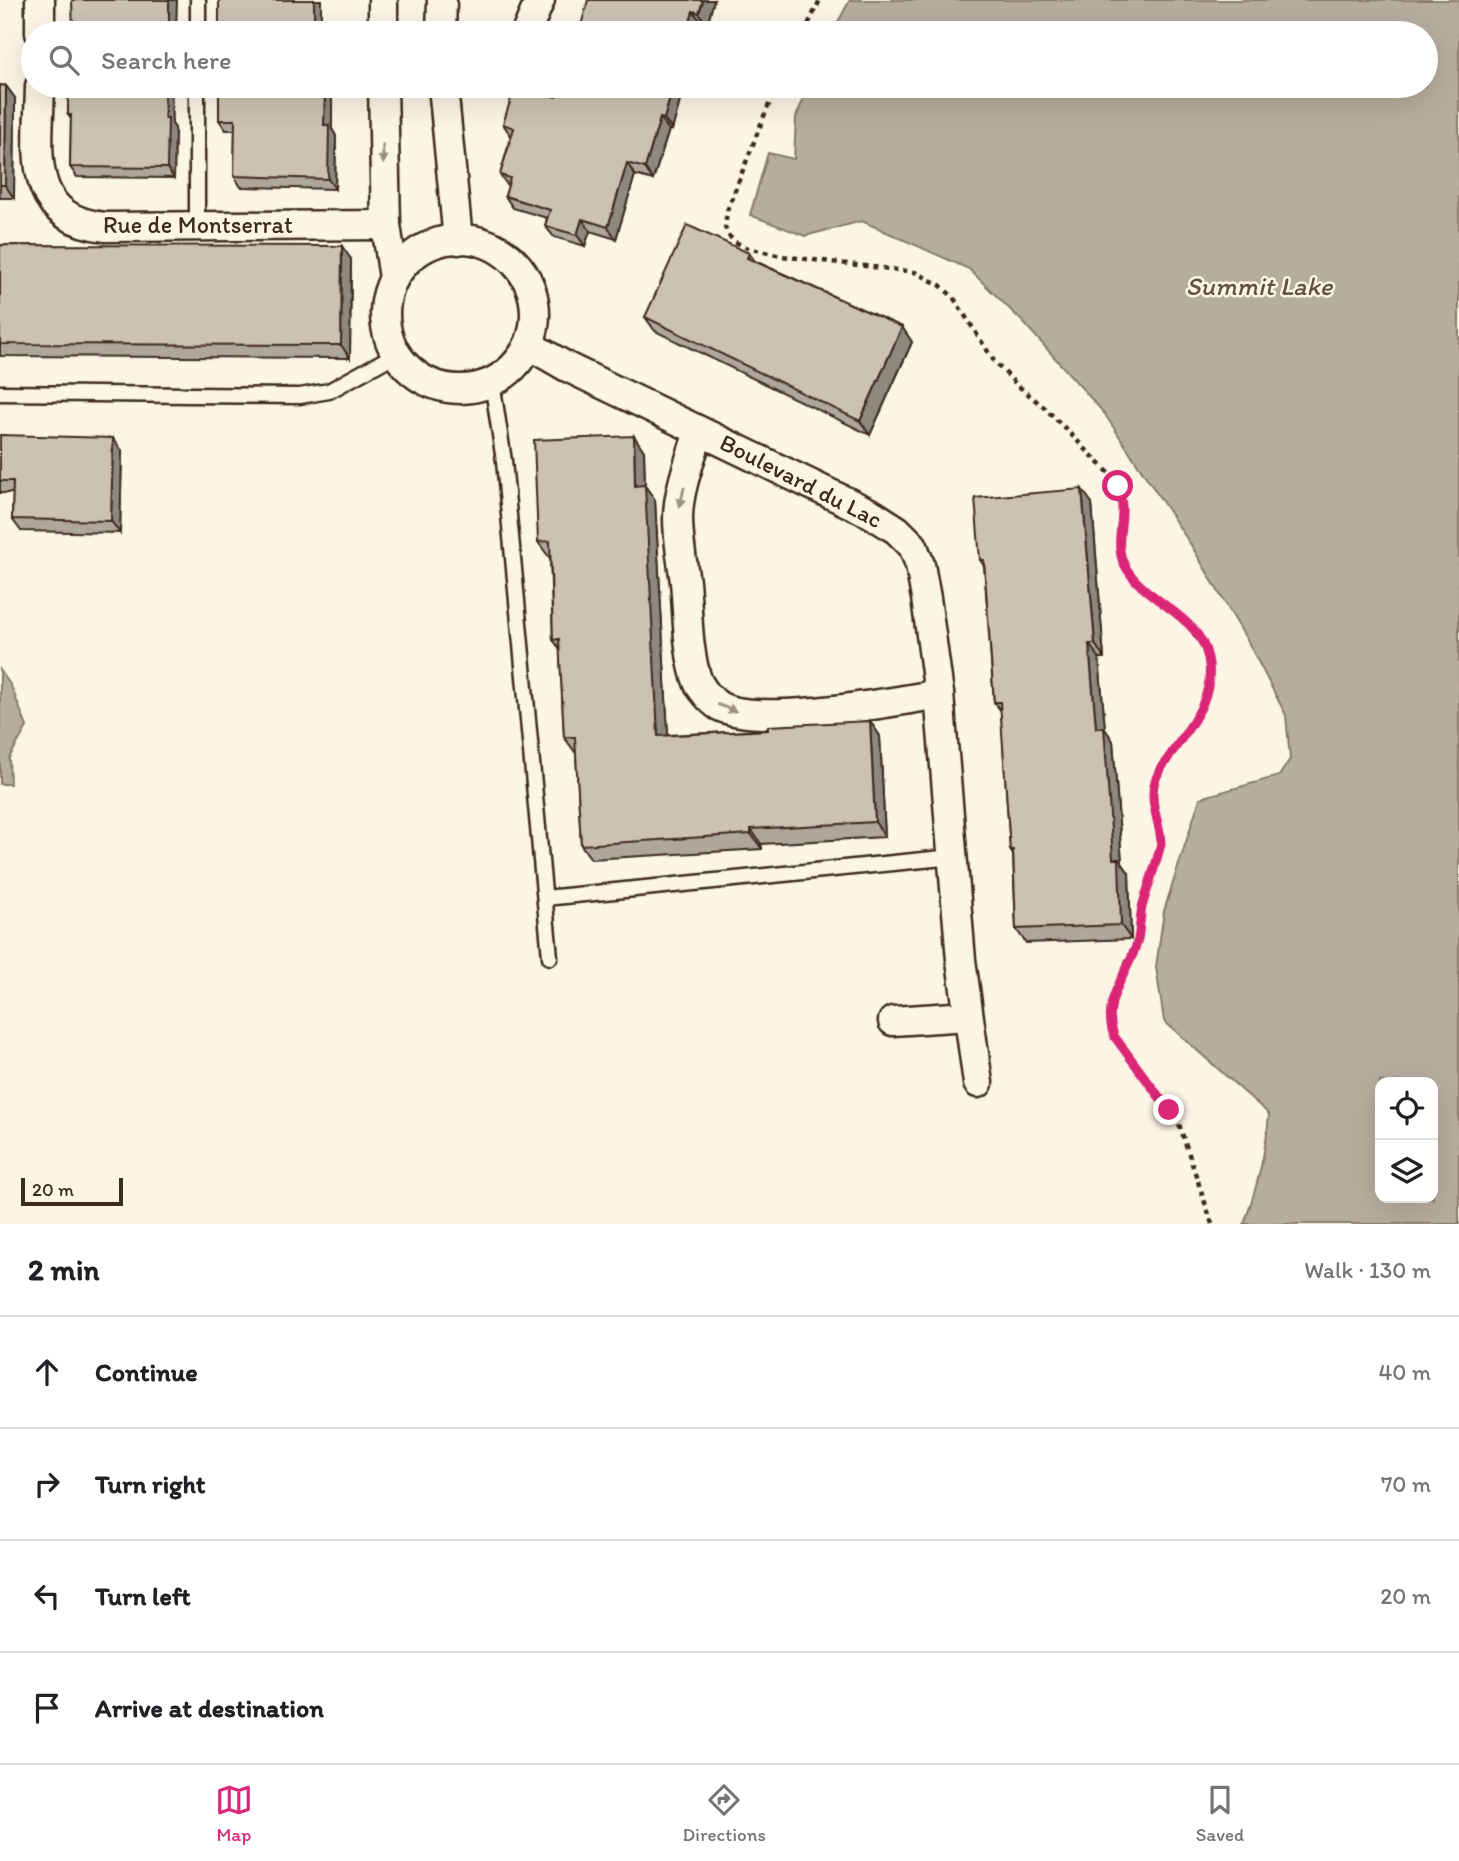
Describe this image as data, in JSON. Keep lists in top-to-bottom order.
{
  "streets": {
    "street": ["Rue de Montserrat", "Boulevard du Lac"]
  },
  "water": ["Summit Lake"],
  "scale_bar": "20 m",
  "page": {
    "search": "Search here",
    "scale": "20 m",
    "heading": ["2 min", "Walk · 130 m"],
    "list": [
      ["Continue", "40 m"],
      ["Turn right", "70 m"],
      ["Turn left", "20 m"],
      "Arrive at destination"
    ],
    "nav": ["Map", "Directions", "Saved"]
  }
}
